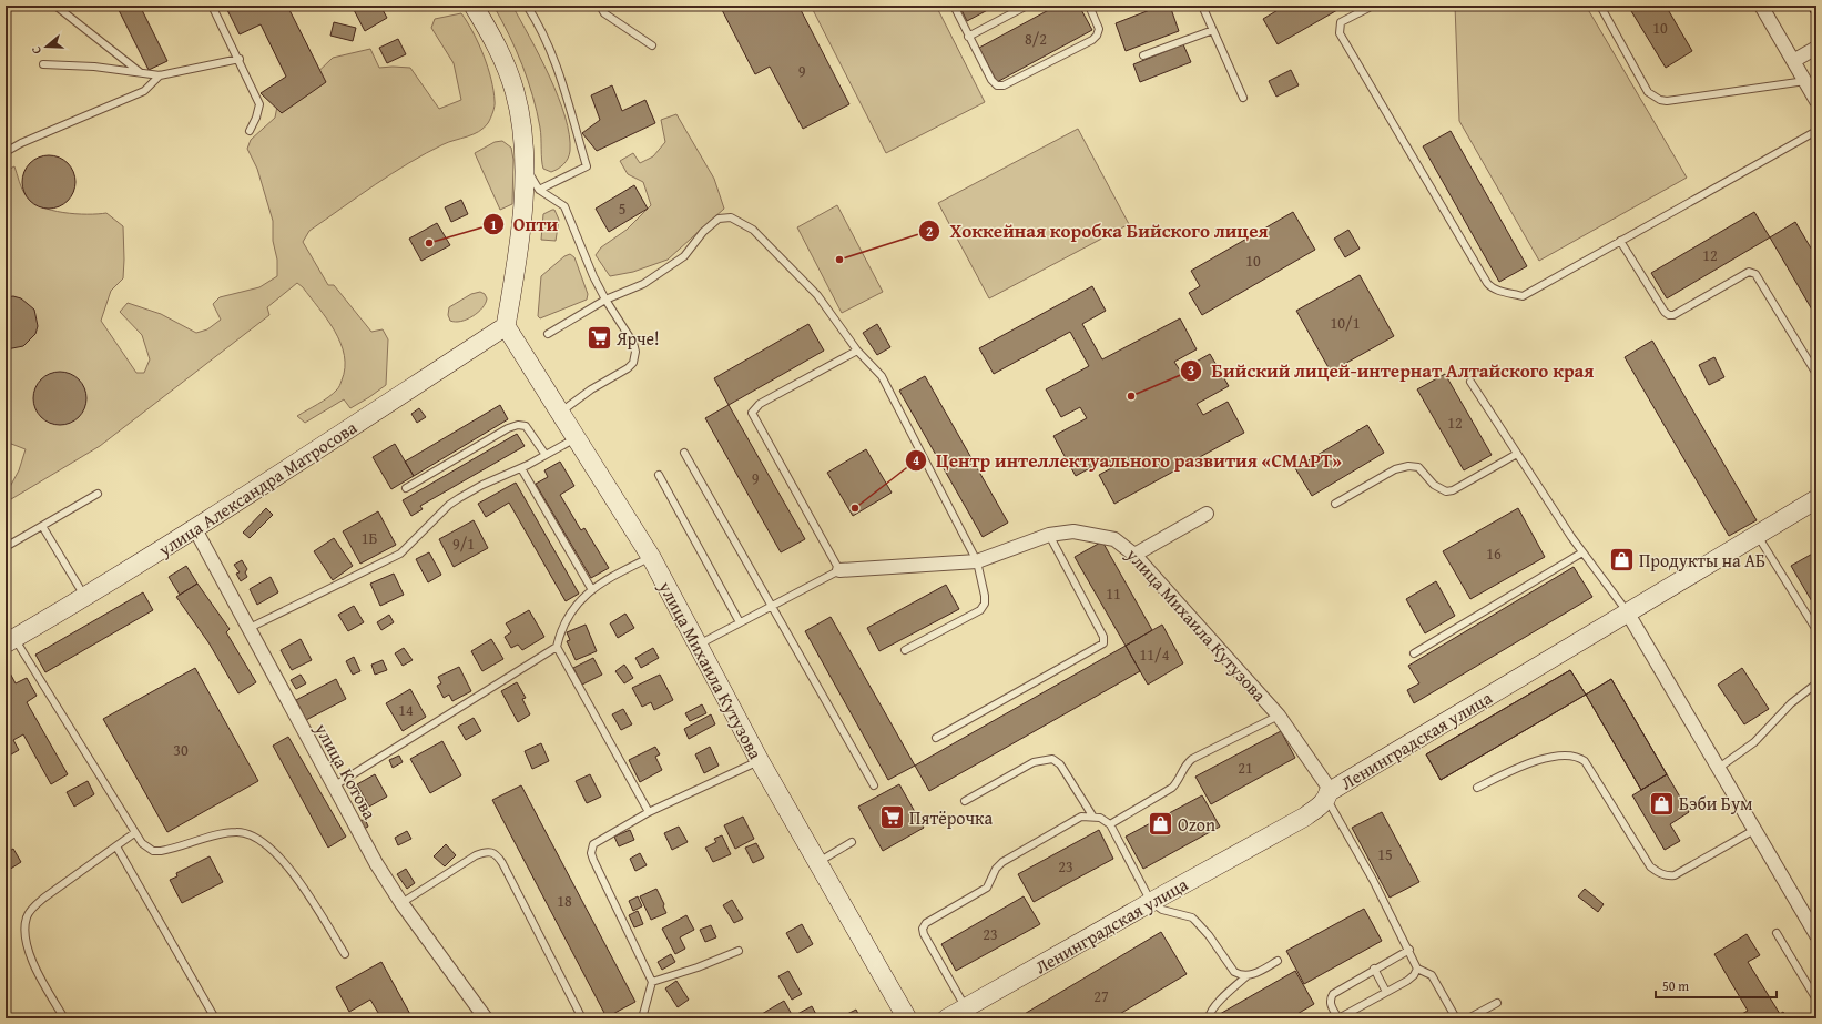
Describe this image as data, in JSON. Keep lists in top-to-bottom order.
{
  "streets": {
    "street": [
      "улица Александра Матросова",
      "улица Михаила Кутузова",
      "Ленинградская улица",
      "улица Котова"
    ]
  },
  "crossings": [
    ["улица Александра Матросова", "улица Михаила Кутузова"],
    ["улица Александра Матросова", "улица Котова"],
    ["улица Михаила Кутузова", "Ленинградская улица"]
  ],
  "places": {
    "other": [
      "Опти",
      "Хоккейная коробка Бийского лицея",
      "Бийский лицей-интернат Алтайского края",
      "Центр интеллектуального развития «СМАРТ»"
    ],
    "supermarket": ["Ярче!", "Пятёрочка"],
    "shop": ["Продукты на АБ", "Бэби Бум", "Ozon"]
  },
  "house_numbers": [
    "10",
    "8/2",
    "9",
    "5",
    "12",
    "10",
    "10/1",
    "12",
    "9",
    "1Б",
    "9/1",
    "16",
    "11",
    "11/4",
    "14",
    "30",
    "21",
    "15",
    "23",
    "18",
    "23",
    "27"
  ],
  "scale_bar": "50 m",
  "north": "left"
}
